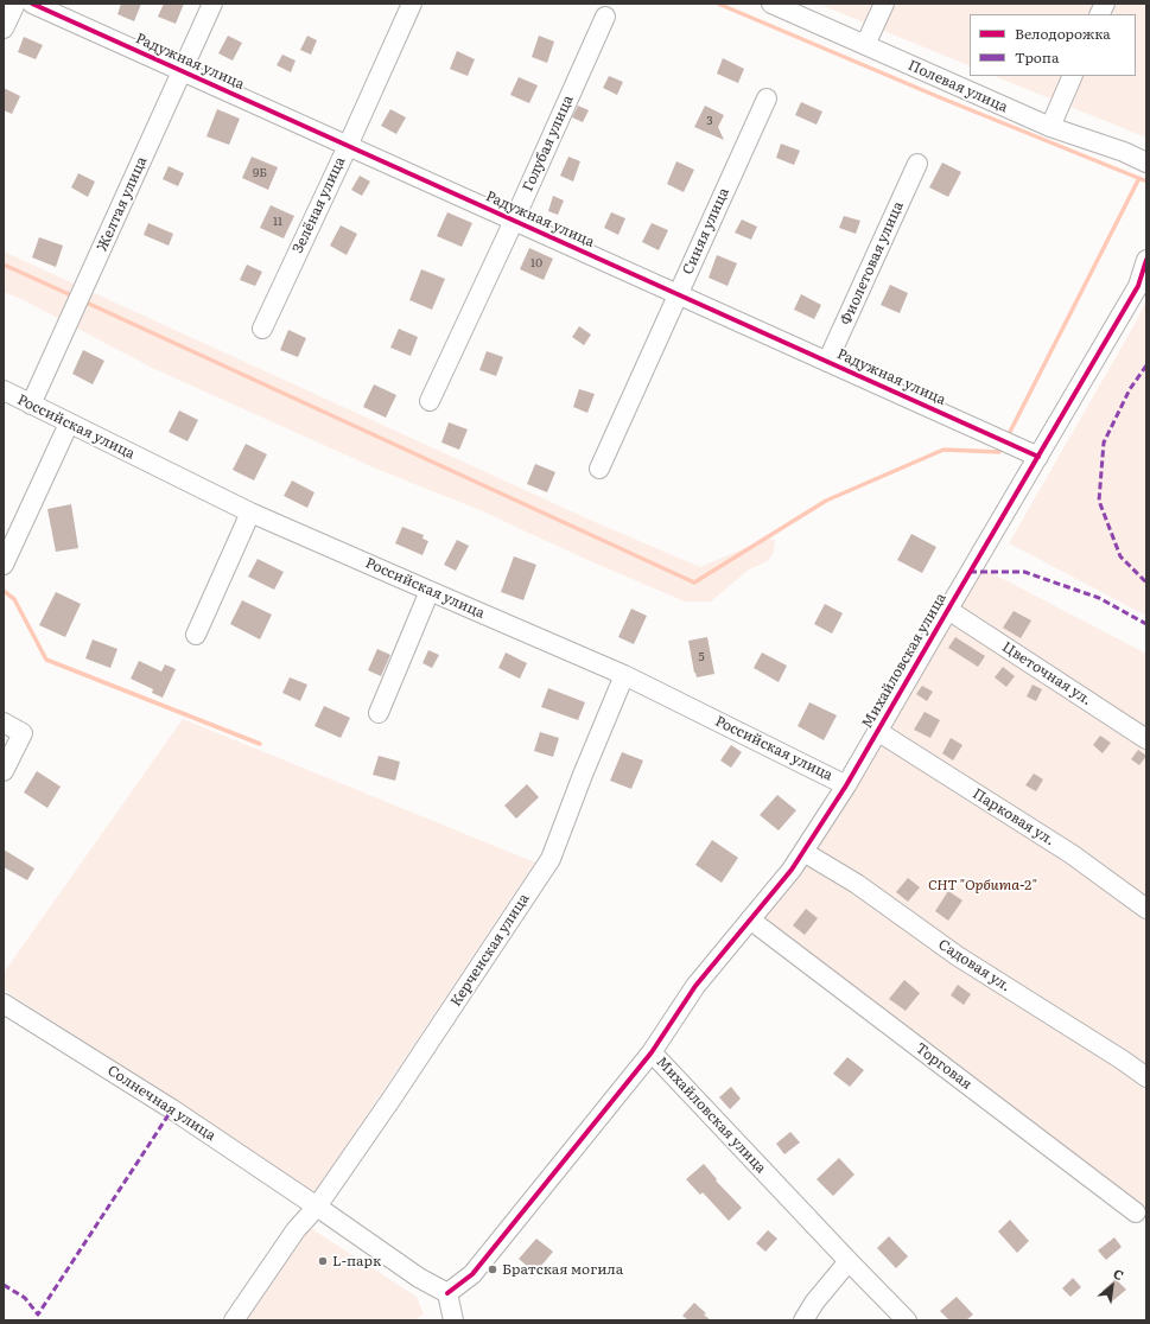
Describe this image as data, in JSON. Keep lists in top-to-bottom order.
{
  "streets": {
    "street": [
      "Радужная улица",
      "Полевая улица",
      "Голубая улица",
      "Желтая улица",
      "Зелёная улица",
      "Синяя улица",
      "Фиолетовая улица",
      "Российская улица",
      "Михайловская улица",
      "Цветочная ул.",
      "Парковая ул.",
      "Керченская улица",
      "Садовая ул.",
      "Торговая",
      "Солнечная улица"
    ]
  },
  "crossings": [
    ["Радужная улица", "Голубая улица"],
    ["Радужная улица", "Желтая улица"],
    ["Радужная улица", "Зелёная улица"],
    ["Радужная улица", "Синяя улица"],
    ["Радужная улица", "Фиолетовая улица"],
    ["Радужная улица", "Михайловская улица"],
    ["Желтая улица", "Российская улица"],
    ["Российская улица", "Михайловская улица"],
    ["Российская улица", "Керченская улица"],
    ["Михайловская улица", "Цветочная ул."],
    ["Михайловская улица", "Парковая ул."],
    ["Михайловская улица", "Садовая ул."],
    ["Михайловская улица", "Торговая"],
    ["Керченская улица", "Солнечная улица"]
  ],
  "parks": ["СНТ \"Орбита-2\""],
  "places": ["L-парк", "Братская могила"],
  "house_numbers": [
    "3",
    "9Б",
    "11",
    "10",
    "5"
  ],
  "legend": ["Велодорожка", "Тропа"],
  "north": "top right"
}
